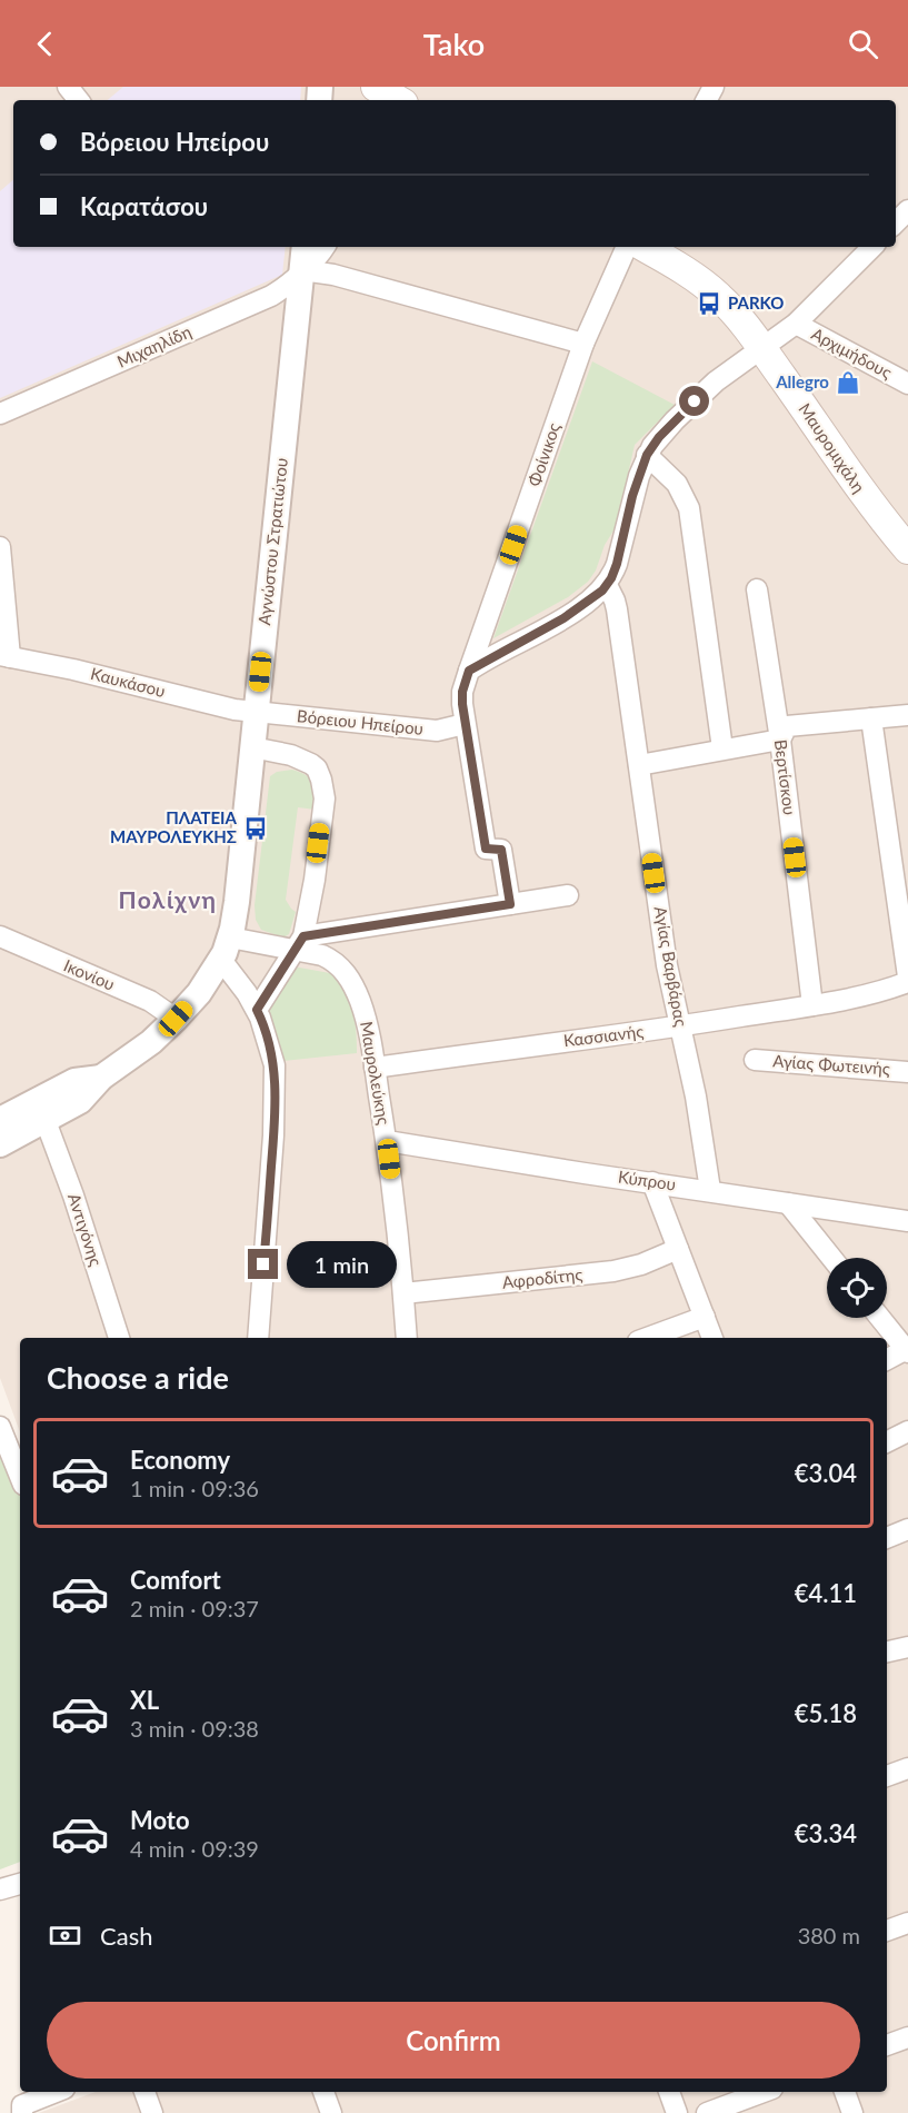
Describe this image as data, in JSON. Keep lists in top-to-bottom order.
{
  "streets": {
    "main road": ["Μαυρομιχάλη"],
    "street": [
      "Μιχαηλίδη",
      "Αρχιμήδους",
      "Φοίνικος",
      "Αγνώστου Στρατιώτου",
      "Καυκάσου",
      "Βόρειου Ηπείρου",
      "Βερτίσκου",
      "Αγίας Βαρβάρας",
      "Ικονίου",
      "Κασσιανής",
      "Αγίας Φωτεινής",
      "Μαυρολεύκης",
      "Κύπρου",
      "Αντιγόνης",
      "Αφροδίτης"
    ]
  },
  "crossings": [
    ["Μιχαηλίδη", "Αγνώστου Στρατιώτου"],
    ["Αγνώστου Στρατιώτου", "Καυκάσου"],
    ["Αγνώστου Στρατιώτου", "Βόρειου Ηπείρου"],
    ["Αγνώστου Στρατιώτου", "Ικονίου"],
    ["Αγνώστου Στρατιώτου", "Μαυρολεύκης"],
    ["Αγνώστου Στρατιώτου", "Αντιγόνης"],
    ["Καυκάσου", "Βόρειου Ηπείρου"],
    ["Βερτίσκου", "Κασσιανής"],
    ["Αγίας Βαρβάρας", "Κασσιανής"],
    ["Αγίας Βαρβάρας", "Κύπρου"],
    ["Κασσιανής", "Μαυρολεύκης"],
    ["Μαυρολεύκης", "Κύπρου"],
    ["Μαυρολεύκης", "Αφροδίτης"]
  ],
  "districts": ["Πολίχνη"],
  "places": {
    "bus stop": ["PARKO", "ΠΛΑΤΕΙΑ ΜΑΥΡΟΛΕΥΚΗΣ"],
    "shop": ["Allegro"]
  },
  "page": {
    "header": "Tako",
    "banner": ["Βόρειου Ηπείρου", "Καρατάσου"],
    "bubble": "1 min",
    "heading": "Choose a ride",
    "list": [
      {
        "name": "Economy",
        "note": "1 min · 09:36",
        "value": "€3.04"
      },
      {
        "name": "Comfort",
        "note": "2 min · 09:37",
        "value": "€4.11"
      },
      {
        "name": "XL",
        "note": "3 min · 09:38",
        "value": "€5.18"
      },
      {
        "name": "Moto",
        "note": "4 min · 09:39",
        "value": "€3.34"
      }
    ],
    "pay": ["Cash", "380 m"],
    "buttons": "Confirm"
  }
}
